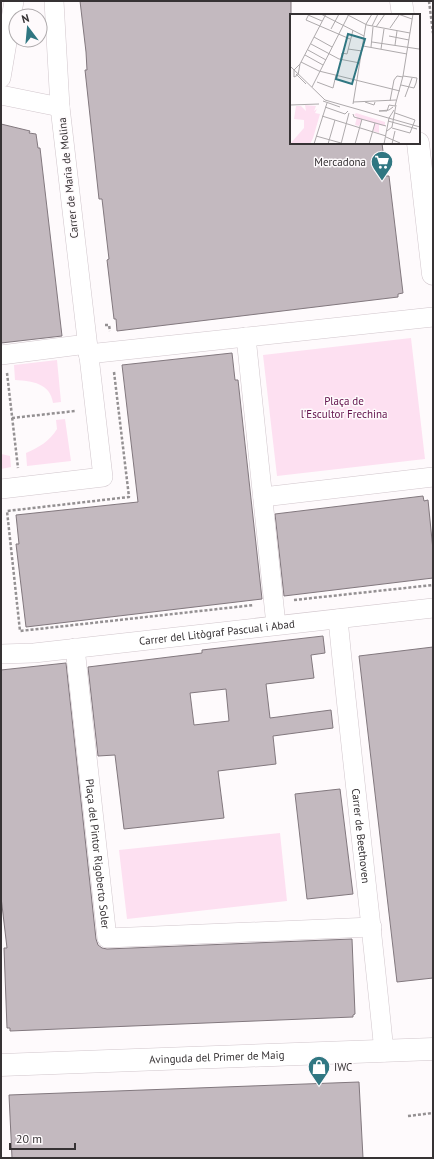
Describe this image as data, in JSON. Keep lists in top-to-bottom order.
{
  "streets": {
    "street": [
      "Carrer de Maria de Molina",
      "Carrer del Litògraf Pascual i Abad",
      "Carrer de Beethoven",
      "Plaça del Pintor Rigoberto Soler",
      "Avinguda del Primer de Maig"
    ]
  },
  "crossings": [
    ["Carrer del Litògraf Pascual i Abad", "Carrer de Beethoven"],
    ["Carrer del Litògraf Pascual i Abad", "Plaça del Pintor Rigoberto Soler"],
    ["Carrer de Beethoven", "Plaça del Pintor Rigoberto Soler"],
    ["Carrer de Beethoven", "Avinguda del Primer de Maig"]
  ],
  "parks": ["Plaça de l'Escultor Frechina"],
  "places": {
    "supermarket": ["Mercadona"],
    "shop": ["IWC"]
  },
  "scale_bar": "20 m",
  "north": "top"
}
